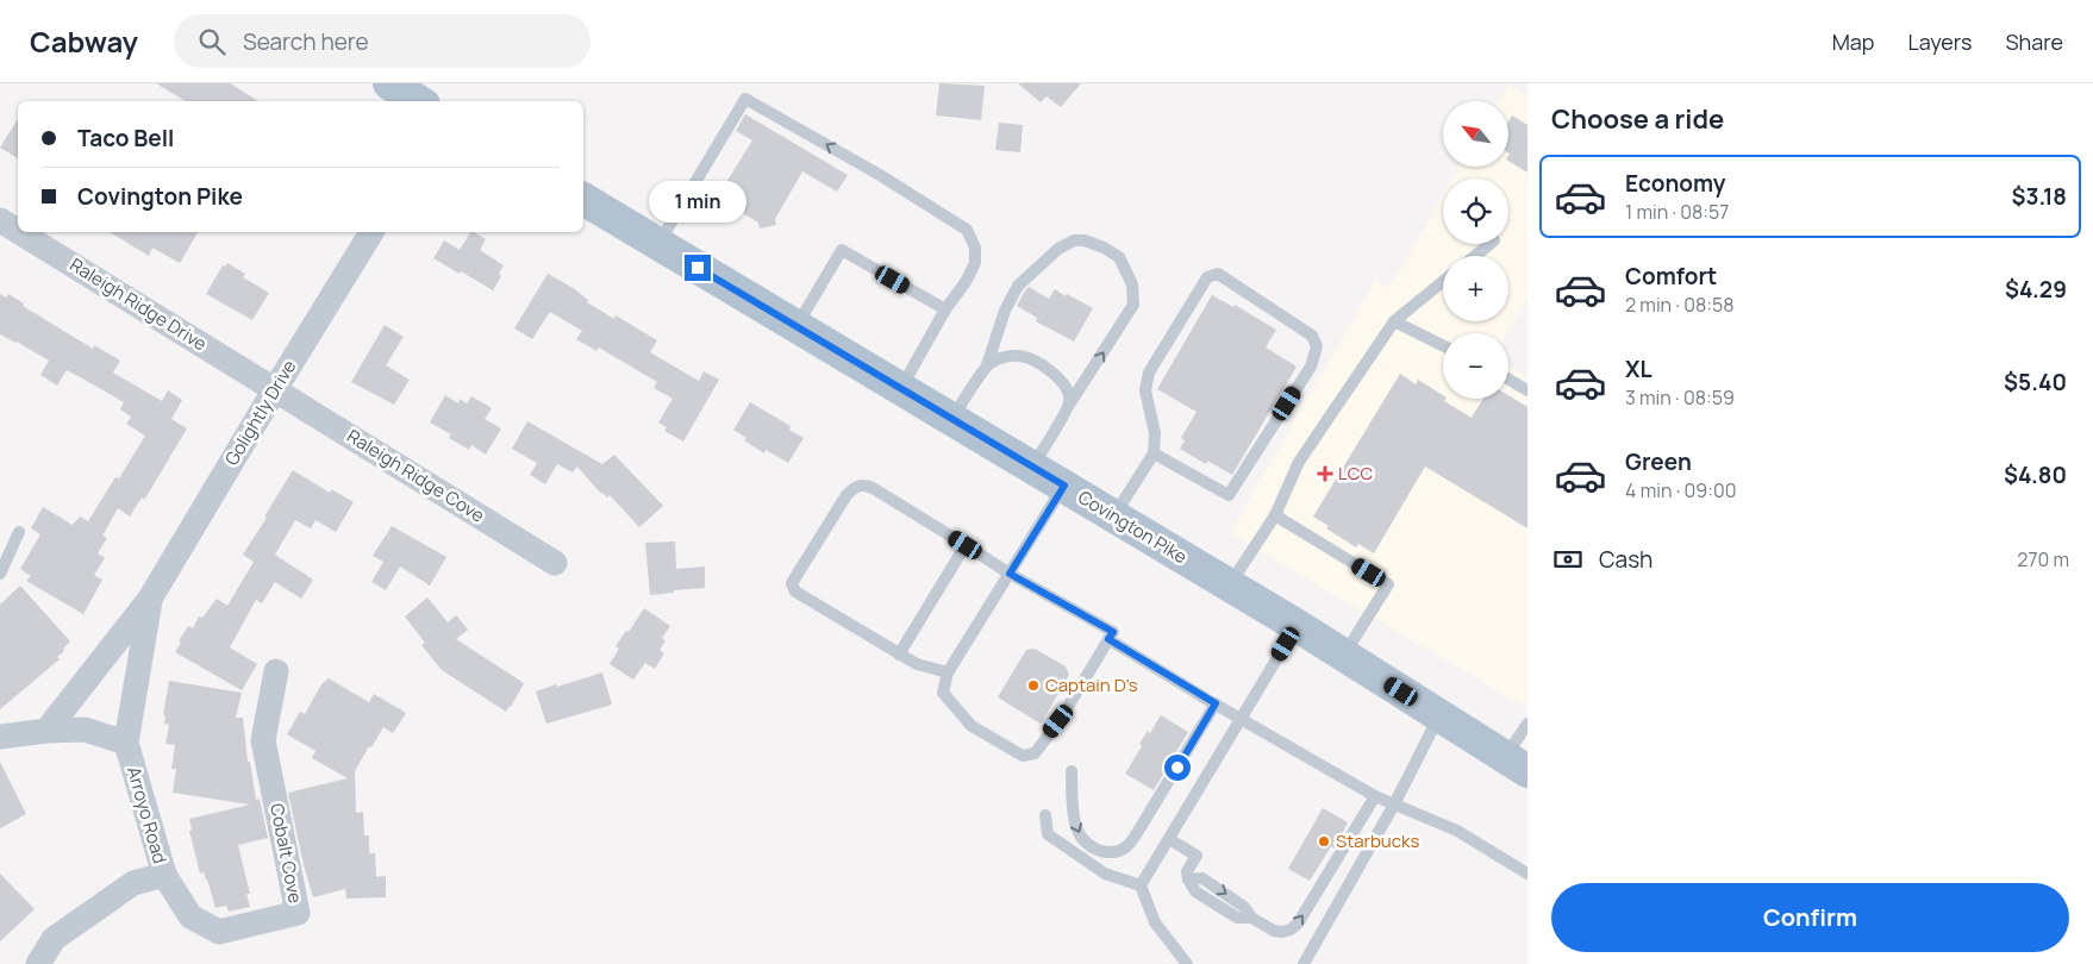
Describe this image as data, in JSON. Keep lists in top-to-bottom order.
{
  "streets": {
    "main road": ["Covington Pike"],
    "street": [
      "Raleigh Ridge Drive",
      "Golightly Drive",
      "Raleigh Ridge Cove",
      "Arroyo Road",
      "Cobalt Cove"
    ]
  },
  "crossings": [
    ["Raleigh Ridge Drive", "Golightly Drive"],
    ["Raleigh Ridge Drive", "Raleigh Ridge Cove"],
    ["Golightly Drive", "Raleigh Ridge Cove"],
    ["Golightly Drive", "Arroyo Road"],
    ["Arroyo Road", "Cobalt Cove"]
  ],
  "places": {
    "health": ["LCC"],
    "other": ["Captain D's", "Starbucks"]
  },
  "north": "top left",
  "page": {
    "header": "Cabway",
    "search": "Search here",
    "nav": ["Map", "Layers", "Share"],
    "heading": "Choose a ride",
    "map_buttons": ["+", "−"],
    "banner": ["Taco Bell", "Covington Pike"],
    "list": [
      {
        "name": "Economy",
        "note": "1 min · 08:57",
        "value": "$3.18"
      },
      {
        "name": "Comfort",
        "note": "2 min · 08:58",
        "value": "$4.29"
      },
      {
        "name": "XL",
        "note": "3 min · 08:59",
        "value": "$5.40"
      },
      {
        "name": "Green",
        "note": "4 min · 09:00",
        "value": "$4.80"
      }
    ],
    "bubble": "1 min",
    "pay": ["Cash", "270 m"],
    "buttons": "Confirm"
  }
}
